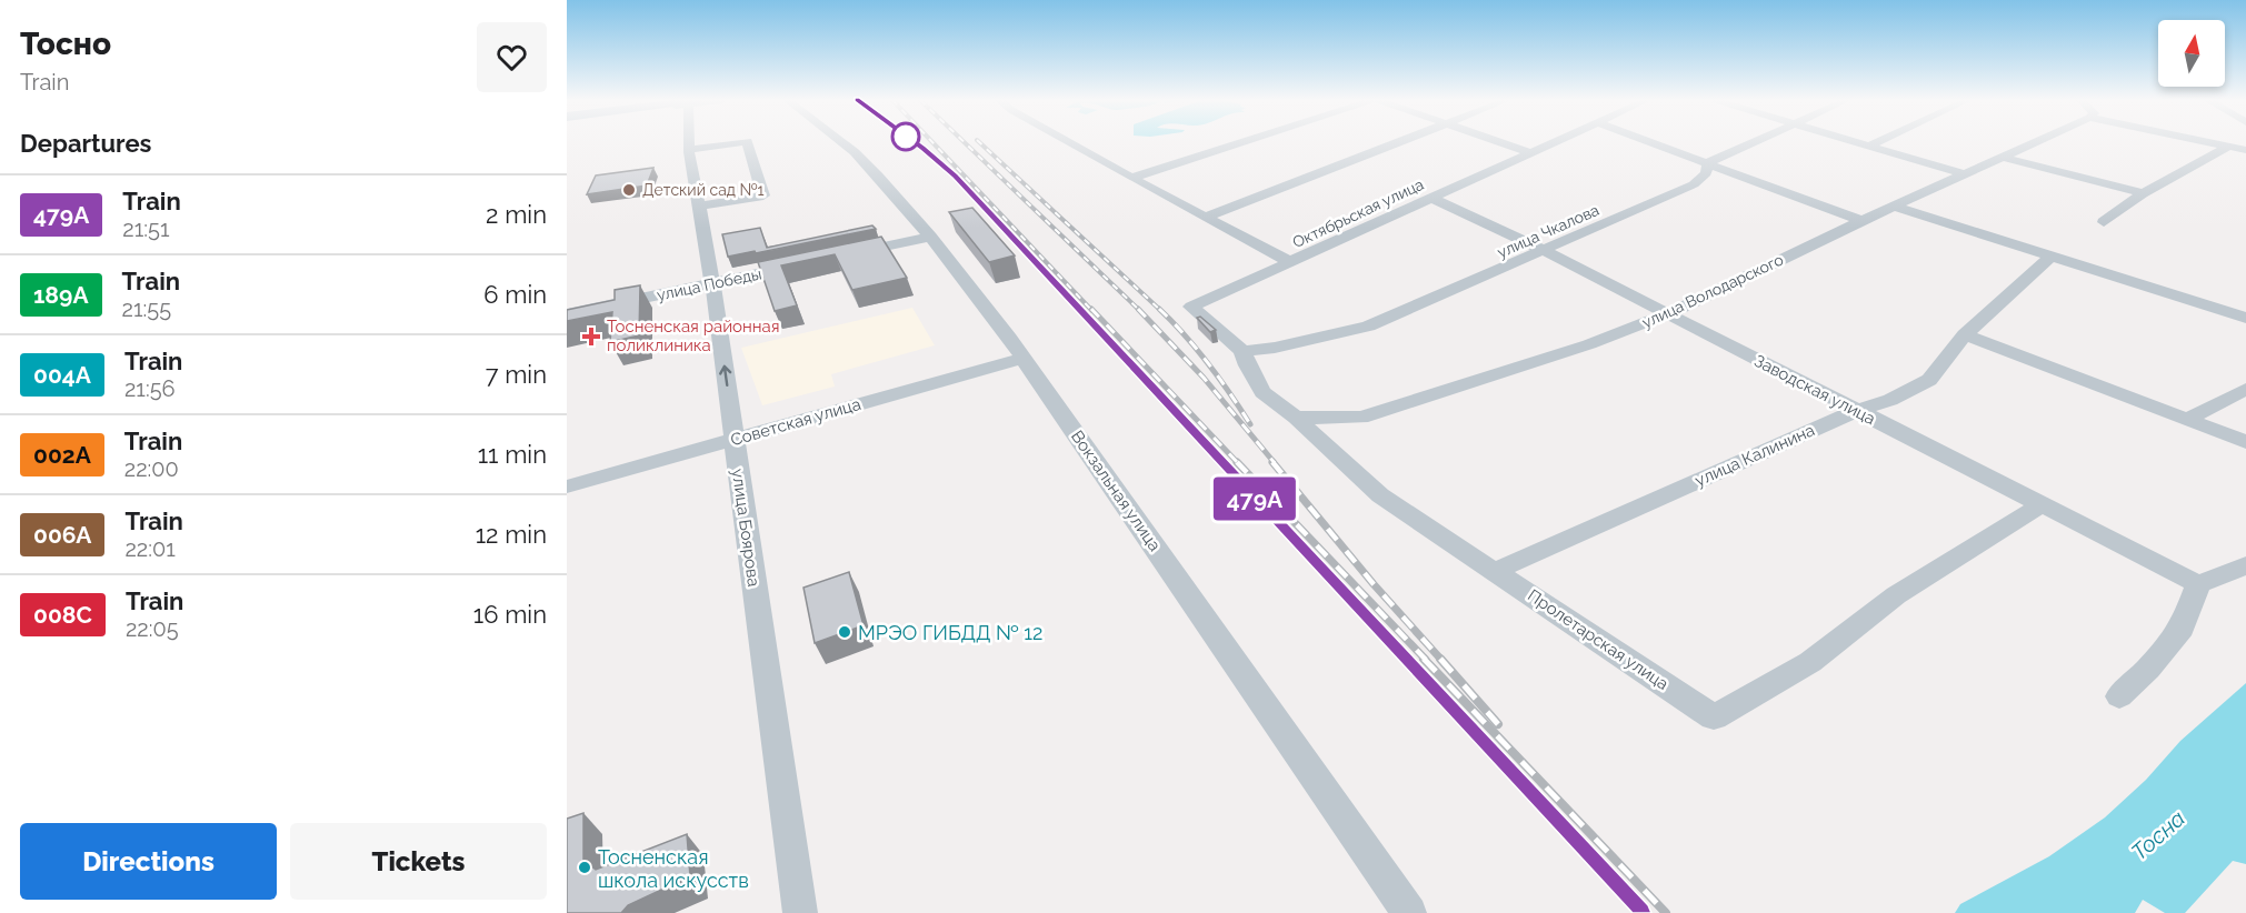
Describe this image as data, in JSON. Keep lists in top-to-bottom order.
{
  "streets": {
    "street": [
      "Октябрьская улица",
      "улица Чкалова",
      "улица Победы",
      "улица Володарского",
      "Заводская улица",
      "Советская улица",
      "улица Калинина",
      "Вокзальная улица",
      "улица Боярова",
      "Пролетарская улица"
    ]
  },
  "crossings": [
    ["Октябрьская улица", "Заводская улица"],
    ["Октябрьская улица", "Пролетарская улица"],
    ["улица Чкалова", "Заводская улица"],
    ["улица Чкалова", "Пролетарская улица"],
    ["улица Победы", "улица Боярова"],
    ["улица Володарского", "Заводская улица"],
    ["улица Володарского", "Пролетарская улица"],
    ["Заводская улица", "улица Калинина"],
    ["Заводская улица", "Пролетарская улица"],
    ["Советская улица", "Вокзальная улица"],
    ["Советская улица", "улица Боярова"],
    ["улица Калинина", "Пролетарская улица"]
  ],
  "water": ["Тосна"],
  "places": {
    "other": ["Детский сад №1", "МРЭО ГИБДД № 12", "Тосненская школа искусств"],
    "health": ["Тосненская районная поликлиника"]
  },
  "north": "top",
  "page": {
    "heading": [
      ["Тосно", "Train"],
      "Departures"
    ],
    "on_map": "479А",
    "list": [
      {
        "mark": "479А",
        "name": "Train",
        "note": "21:51",
        "value": "2 min"
      },
      {
        "mark": "189А",
        "name": "Train",
        "note": "21:55",
        "value": "6 min"
      },
      {
        "mark": "004А",
        "name": "Train",
        "note": "21:56",
        "value": "7 min"
      },
      {
        "mark": "002А",
        "name": "Train",
        "note": "22:00",
        "value": "11 min"
      },
      {
        "mark": "006А",
        "name": "Train",
        "note": "22:01",
        "value": "12 min"
      },
      {
        "mark": "008С",
        "name": "Train",
        "note": "22:05",
        "value": "16 min"
      }
    ],
    "buttons": ["Directions", "Tickets"]
  }
}
